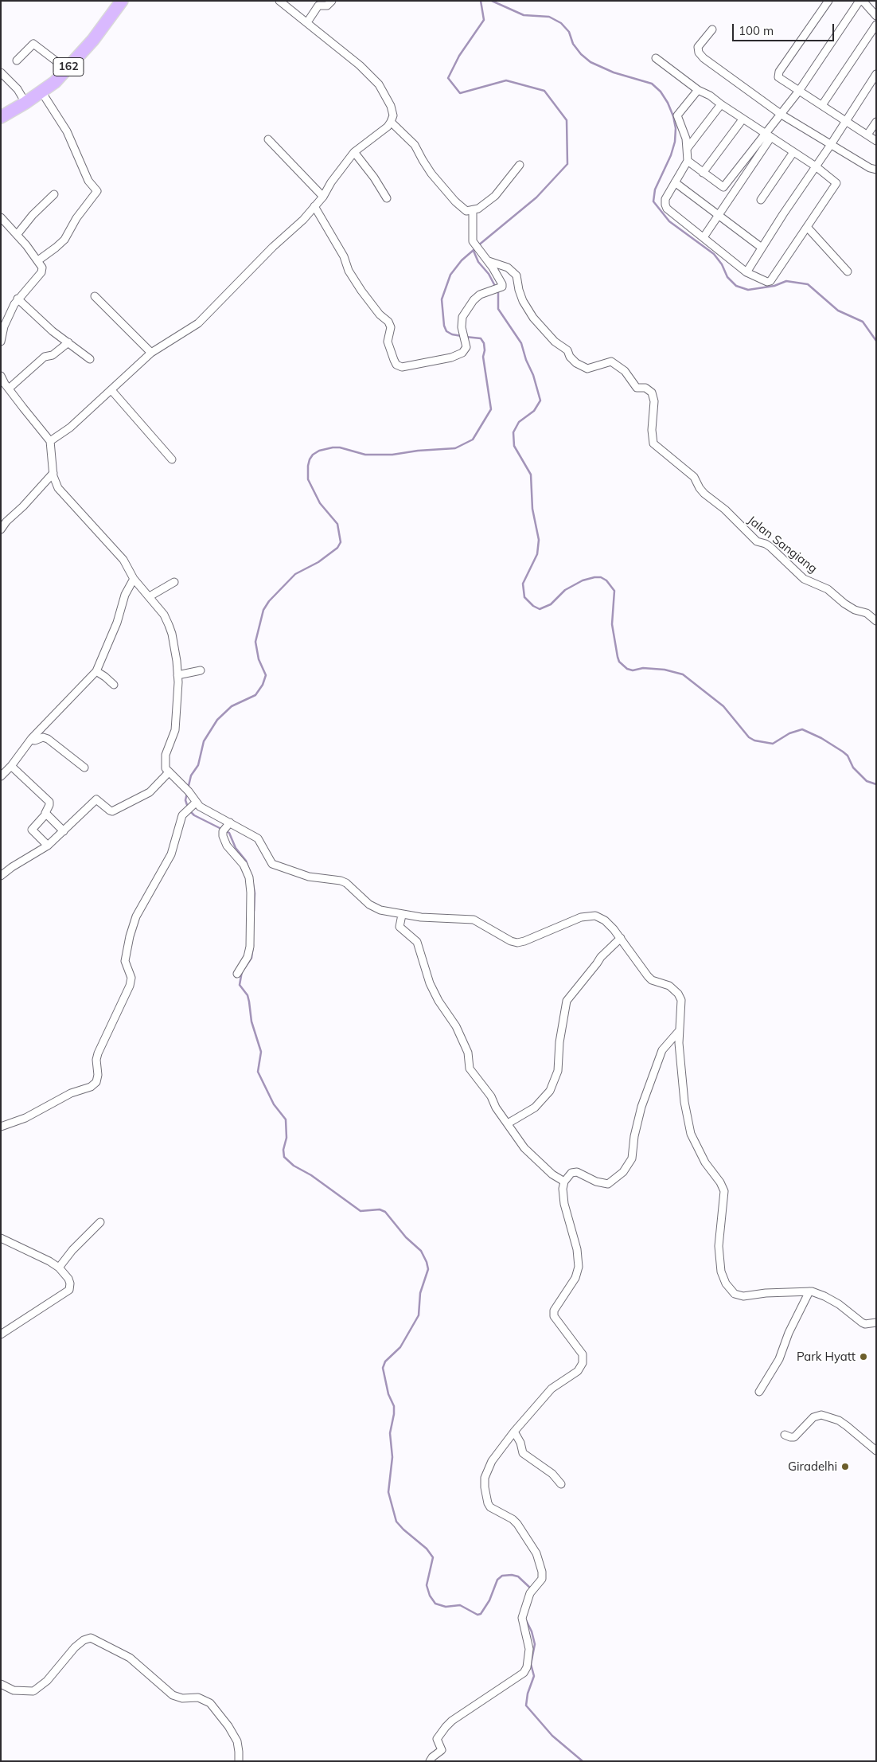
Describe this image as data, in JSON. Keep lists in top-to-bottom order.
{
  "streets": {
    "main road": ["162"],
    "street": ["Jalan Sangiang"]
  },
  "places": ["Park Hyatt", "Giradelhi"],
  "scale_bar": "100 m"
}
